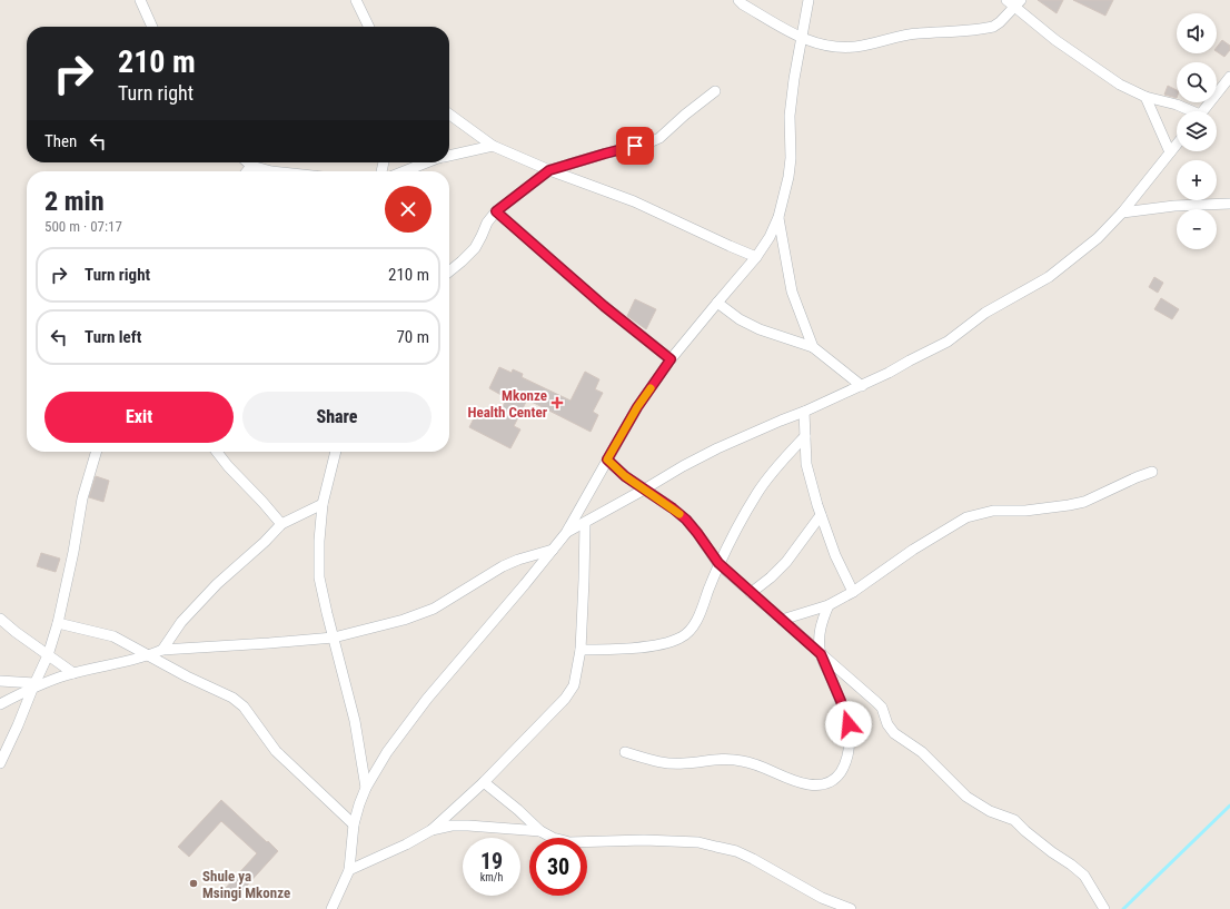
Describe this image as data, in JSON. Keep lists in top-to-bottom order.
{
  "places": {
    "health": ["Mkonze Health Center"],
    "other": ["Shule ya Msingi Mkonze"]
  },
  "page": {
    "map_buttons": ["+", "−"],
    "turn": ["210 m", "Turn right"],
    "then": "Then",
    "heading": ["2 min", "500 m · 07:17"],
    "list": [
      {
        "name": "Turn right",
        "value": "210 m"
      },
      {
        "name": "Turn left",
        "value": "70 m"
      }
    ],
    "buttons": ["Exit", "Share"],
    "speed": "19 km/h",
    "limit": "30"
  }
}
